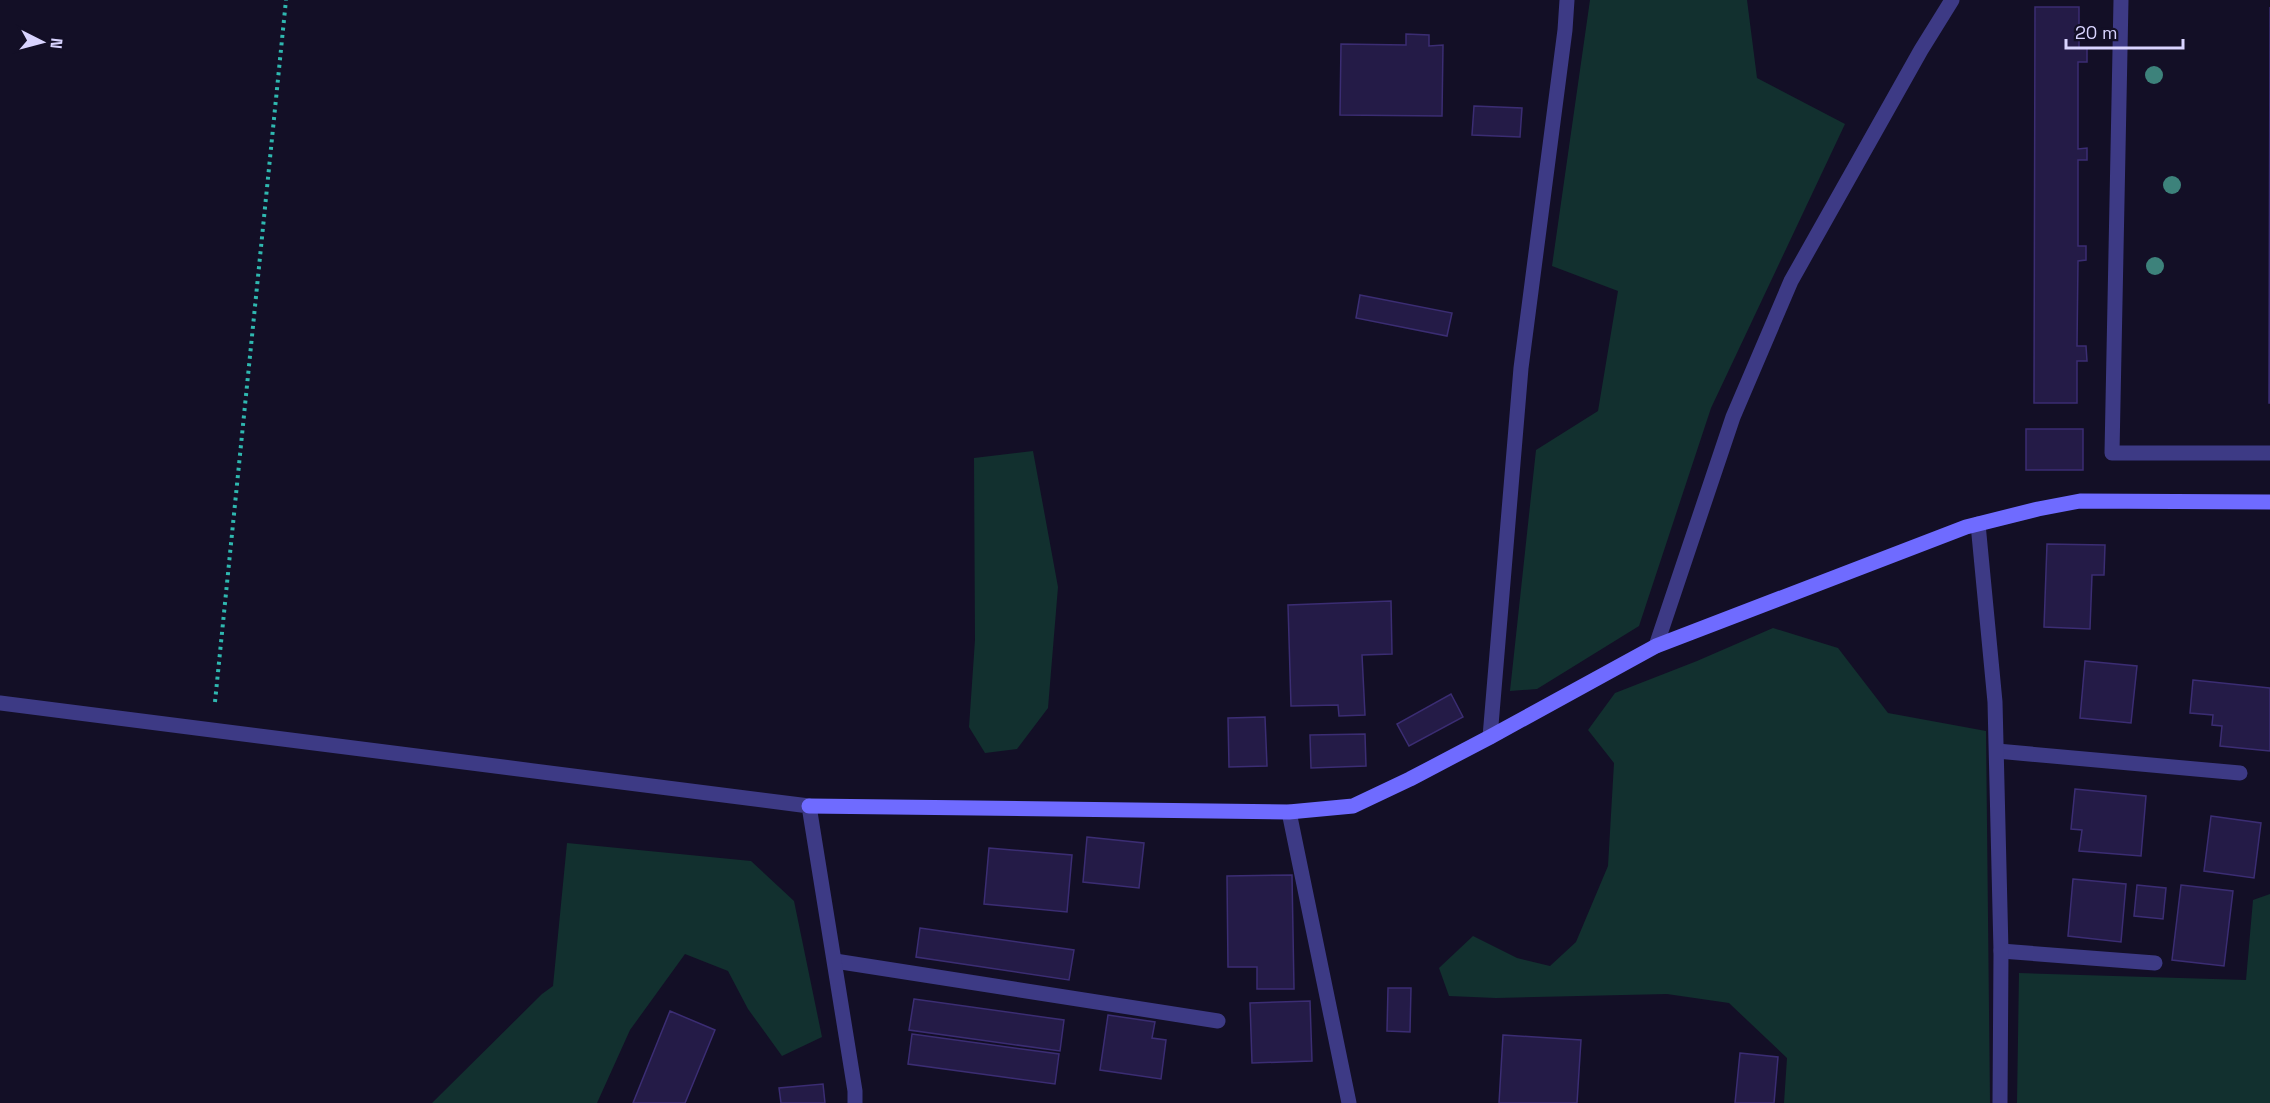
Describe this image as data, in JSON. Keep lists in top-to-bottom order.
{
  "scale_bar": "20 m",
  "north": "right"
}
